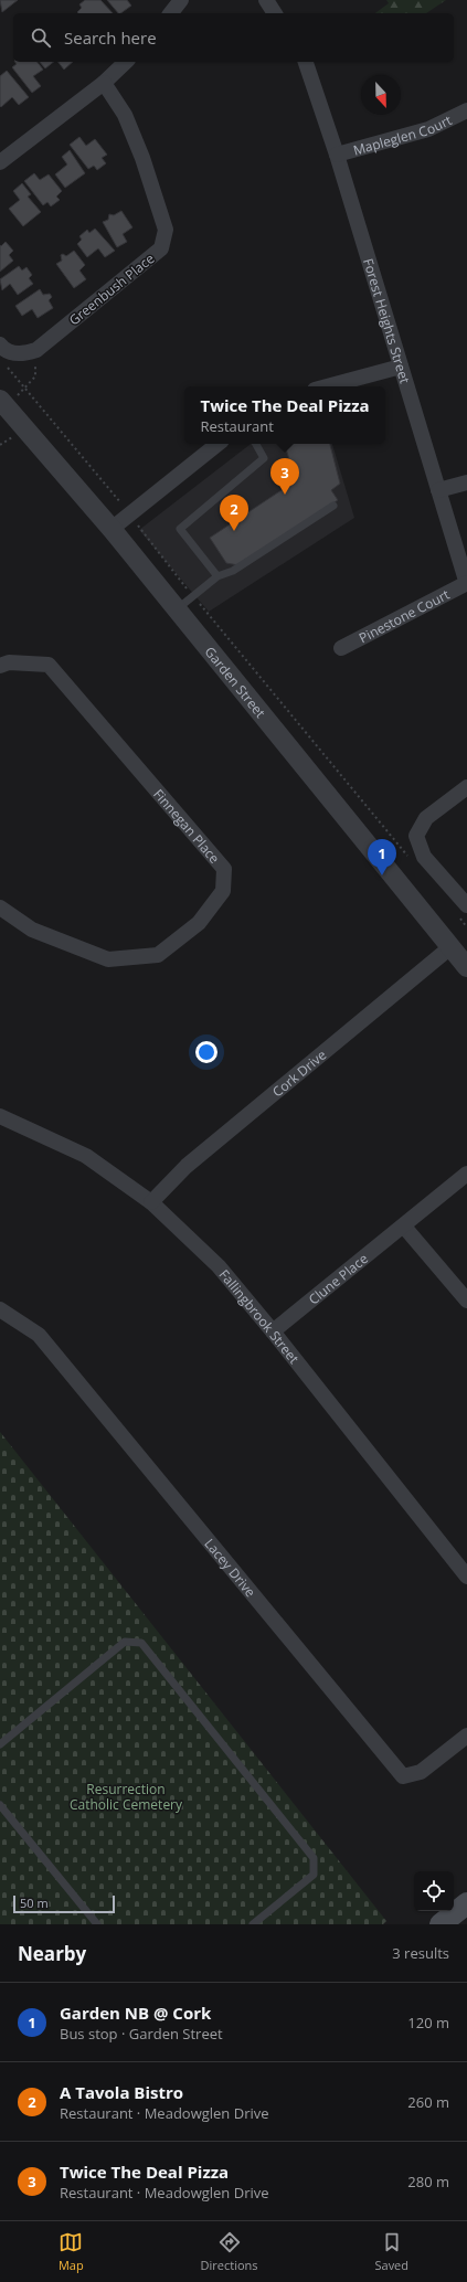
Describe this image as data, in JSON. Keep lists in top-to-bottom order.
{
  "streets": {
    "street": [
      "Mapleglen Court",
      "Greenbush Place",
      "Forest Heights Street",
      "Pinestone Court",
      "Garden Street",
      "Finnegan Place",
      "Cork Drive",
      "Clune Place",
      "Fallingbrook Street",
      "Lacey Drive"
    ]
  },
  "crossings": [
    ["Mapleglen Court", "Forest Heights Street"],
    ["Forest Heights Street", "Pinestone Court"],
    ["Garden Street", "Cork Drive"],
    ["Cork Drive", "Fallingbrook Street"],
    ["Clune Place", "Fallingbrook Street"]
  ],
  "parks": ["Resurrection Catholic Cemetery"],
  "scale_bar": "50 m",
  "north": "bottom",
  "page": {
    "search": "Search here",
    "popup": ["Twice The Deal Pizza", "Restaurant"],
    "pins": ["3", "2", "1"],
    "scale": "50 m",
    "heading": ["Nearby", "3 results"],
    "list": [
      {
        "mark": "1",
        "name": "Garden NB @ Cork",
        "note": "Bus stop · Garden Street",
        "value": "120 m"
      },
      {
        "mark": "2",
        "name": "A Tavola Bistro",
        "note": "Restaurant · Meadowglen Drive",
        "value": "260 m"
      },
      {
        "mark": "3",
        "name": "Twice The Deal Pizza",
        "note": "Restaurant · Meadowglen Drive",
        "value": "280 m"
      }
    ],
    "nav": ["Map", "Directions", "Saved"]
  }
}
